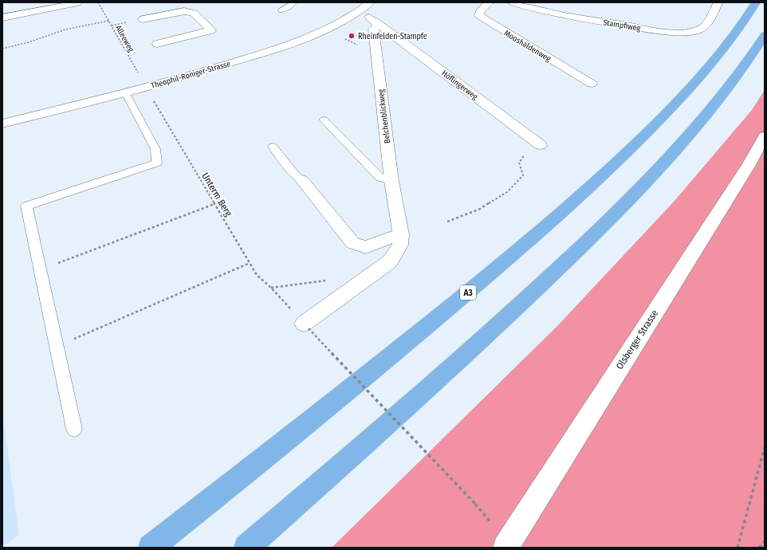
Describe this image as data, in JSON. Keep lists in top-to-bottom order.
{
  "streets": {
    "highway": ["A3"],
    "street": [
      "Stampfiweg",
      "Mooshaldenweg",
      "Theophil-Roniger-Strasse",
      "Höflingerweg",
      "Belchenblickweg",
      "Olsberger Strasse"
    ],
    "path": ["Alleeweg", "Unterm Berg"]
  },
  "crossings": [
    ["Theophil-Roniger-Strasse", "Unterm Berg"],
    ["Höflingerweg", "Belchenblickweg"]
  ],
  "places": ["Rheinfelden-Stampfe"]
}
